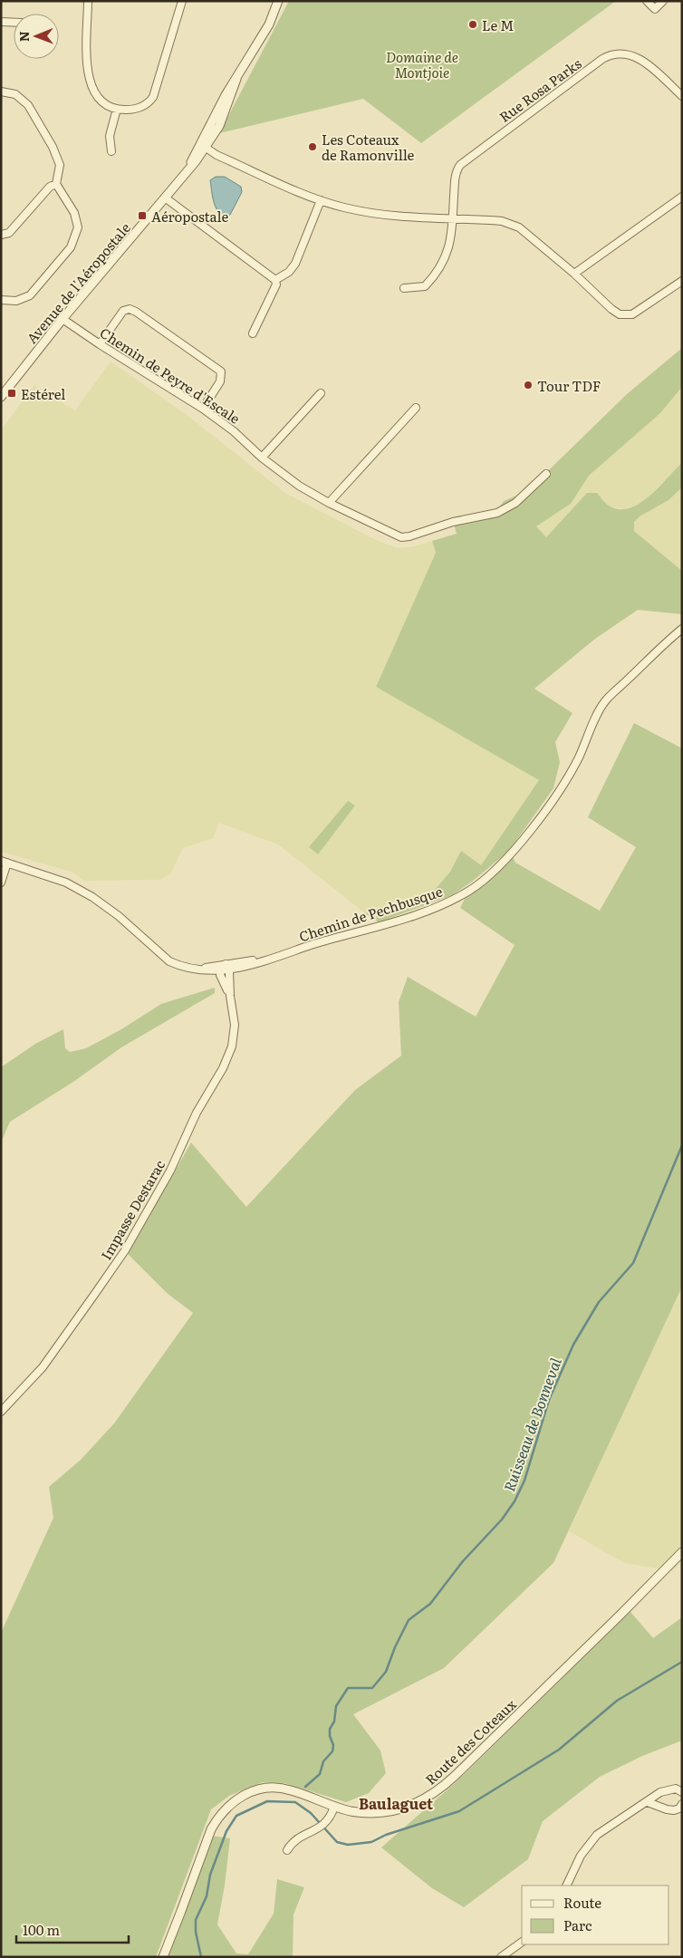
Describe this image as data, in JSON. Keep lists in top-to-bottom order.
{
  "streets": {
    "street": [
      "Rue Rosa Parks",
      "Avenue de l'Aéropostale",
      "Chemin de Peyre d'Escale",
      "Chemin de Pechbusque",
      "Impasse Destarac",
      "Route des Coteaux"
    ]
  },
  "crossings": [
    ["Avenue de l'Aéropostale", "Chemin de Peyre d'Escale"],
    ["Chemin de Pechbusque", "Impasse Destarac"]
  ],
  "districts": ["Baulaguet"],
  "water": ["Ruisseau de Bonneval"],
  "parks": ["Domaine de Montjoie"],
  "places": {
    "other": ["Le M", "Les Coteaux de Ramonville", "Tour TDF"],
    "transit": ["Aéropostale", "Estérel"]
  },
  "legend": ["Route", "Parc"],
  "scale_bar": "100 m",
  "north": "left"
}
